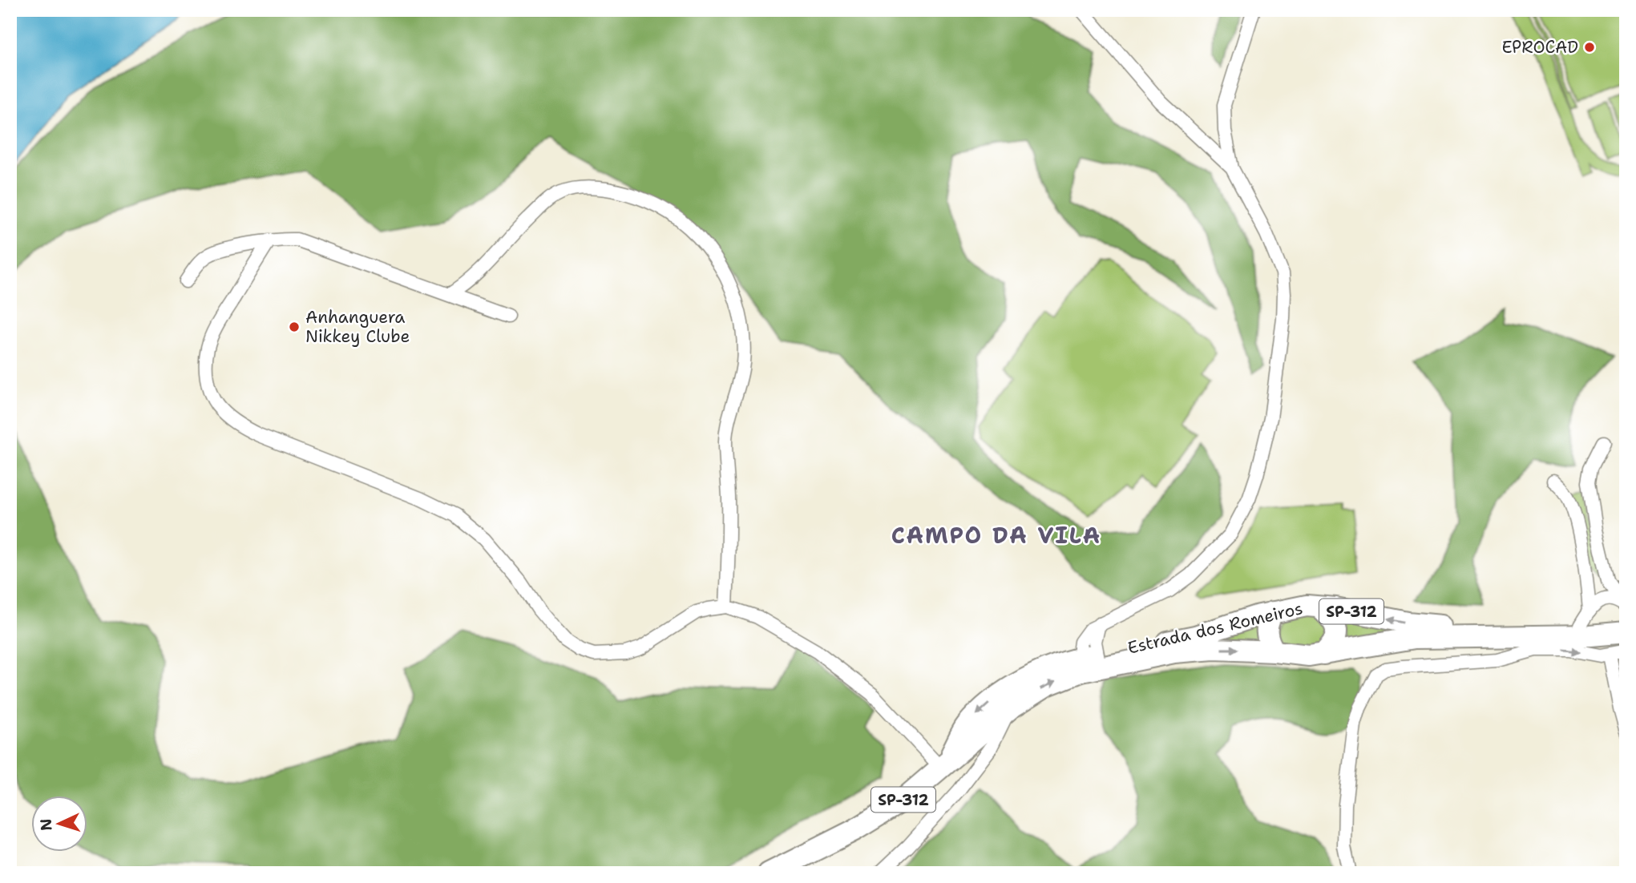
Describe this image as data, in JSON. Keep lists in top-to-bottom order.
{
  "streets": {
    "main road": ["SP-312", "Estrada dos Romeiros"]
  },
  "districts": ["CAMPO DA VILA"],
  "places": ["EPROCAD", "Anhanguera Nikkey Clube"],
  "north": "left"
}
